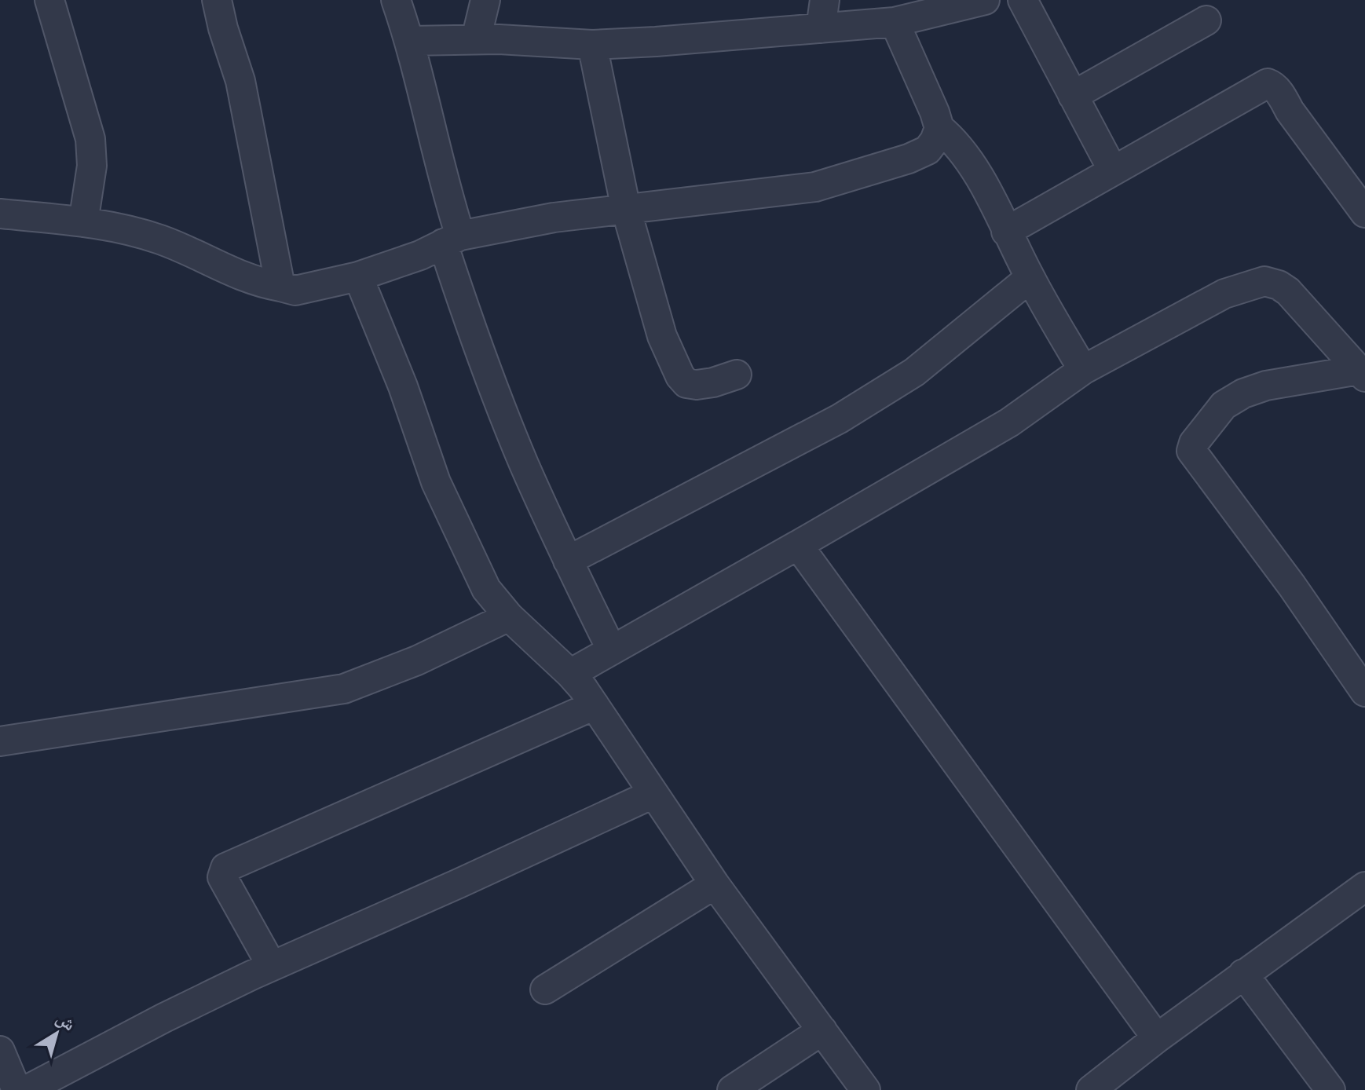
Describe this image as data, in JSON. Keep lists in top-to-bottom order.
{
  "north": "top right"
}
